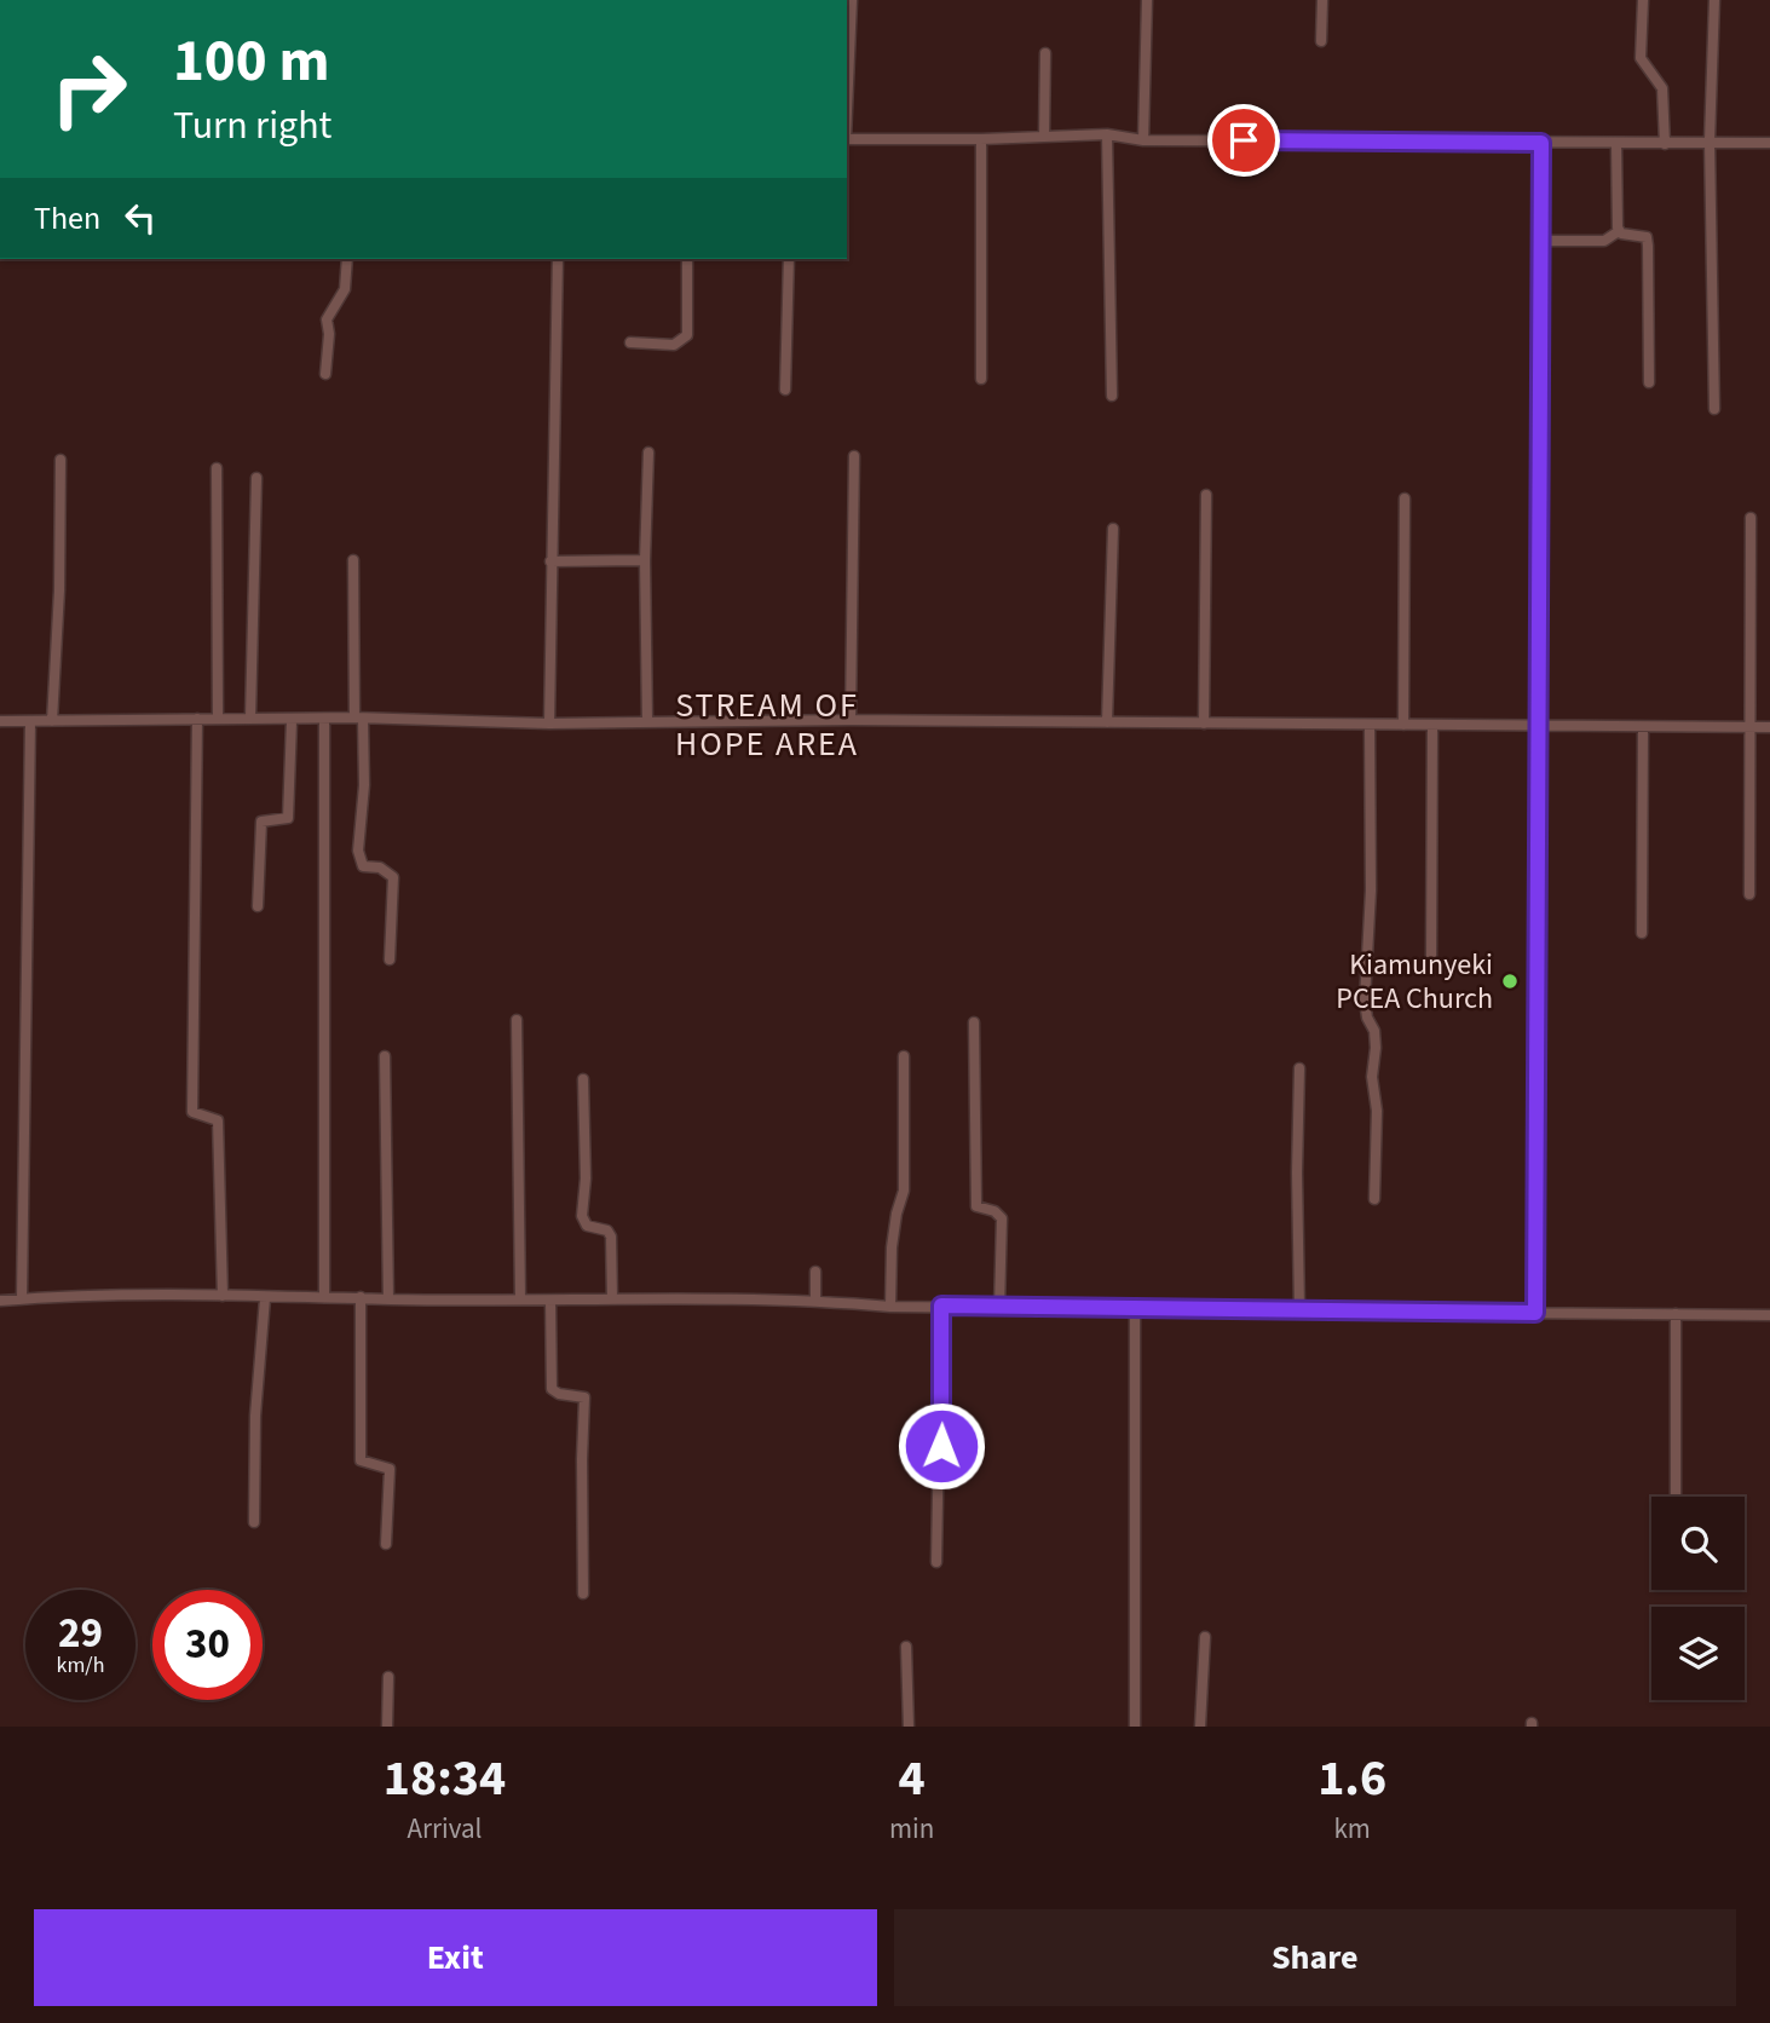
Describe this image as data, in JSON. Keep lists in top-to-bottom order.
{
  "districts": ["STREAM OF HOPE AREA"],
  "places": ["Kiamunyeki PCEA Church"],
  "page": {
    "turn": ["100 m", "Turn right"],
    "then": "Then",
    "speed": "29 km/h",
    "limit": "30",
    "eta": [
      "18:34",
      "Arrival",
      "4",
      "min",
      "1.6",
      "km"
    ],
    "buttons": ["Exit", "Share"]
  }
}
